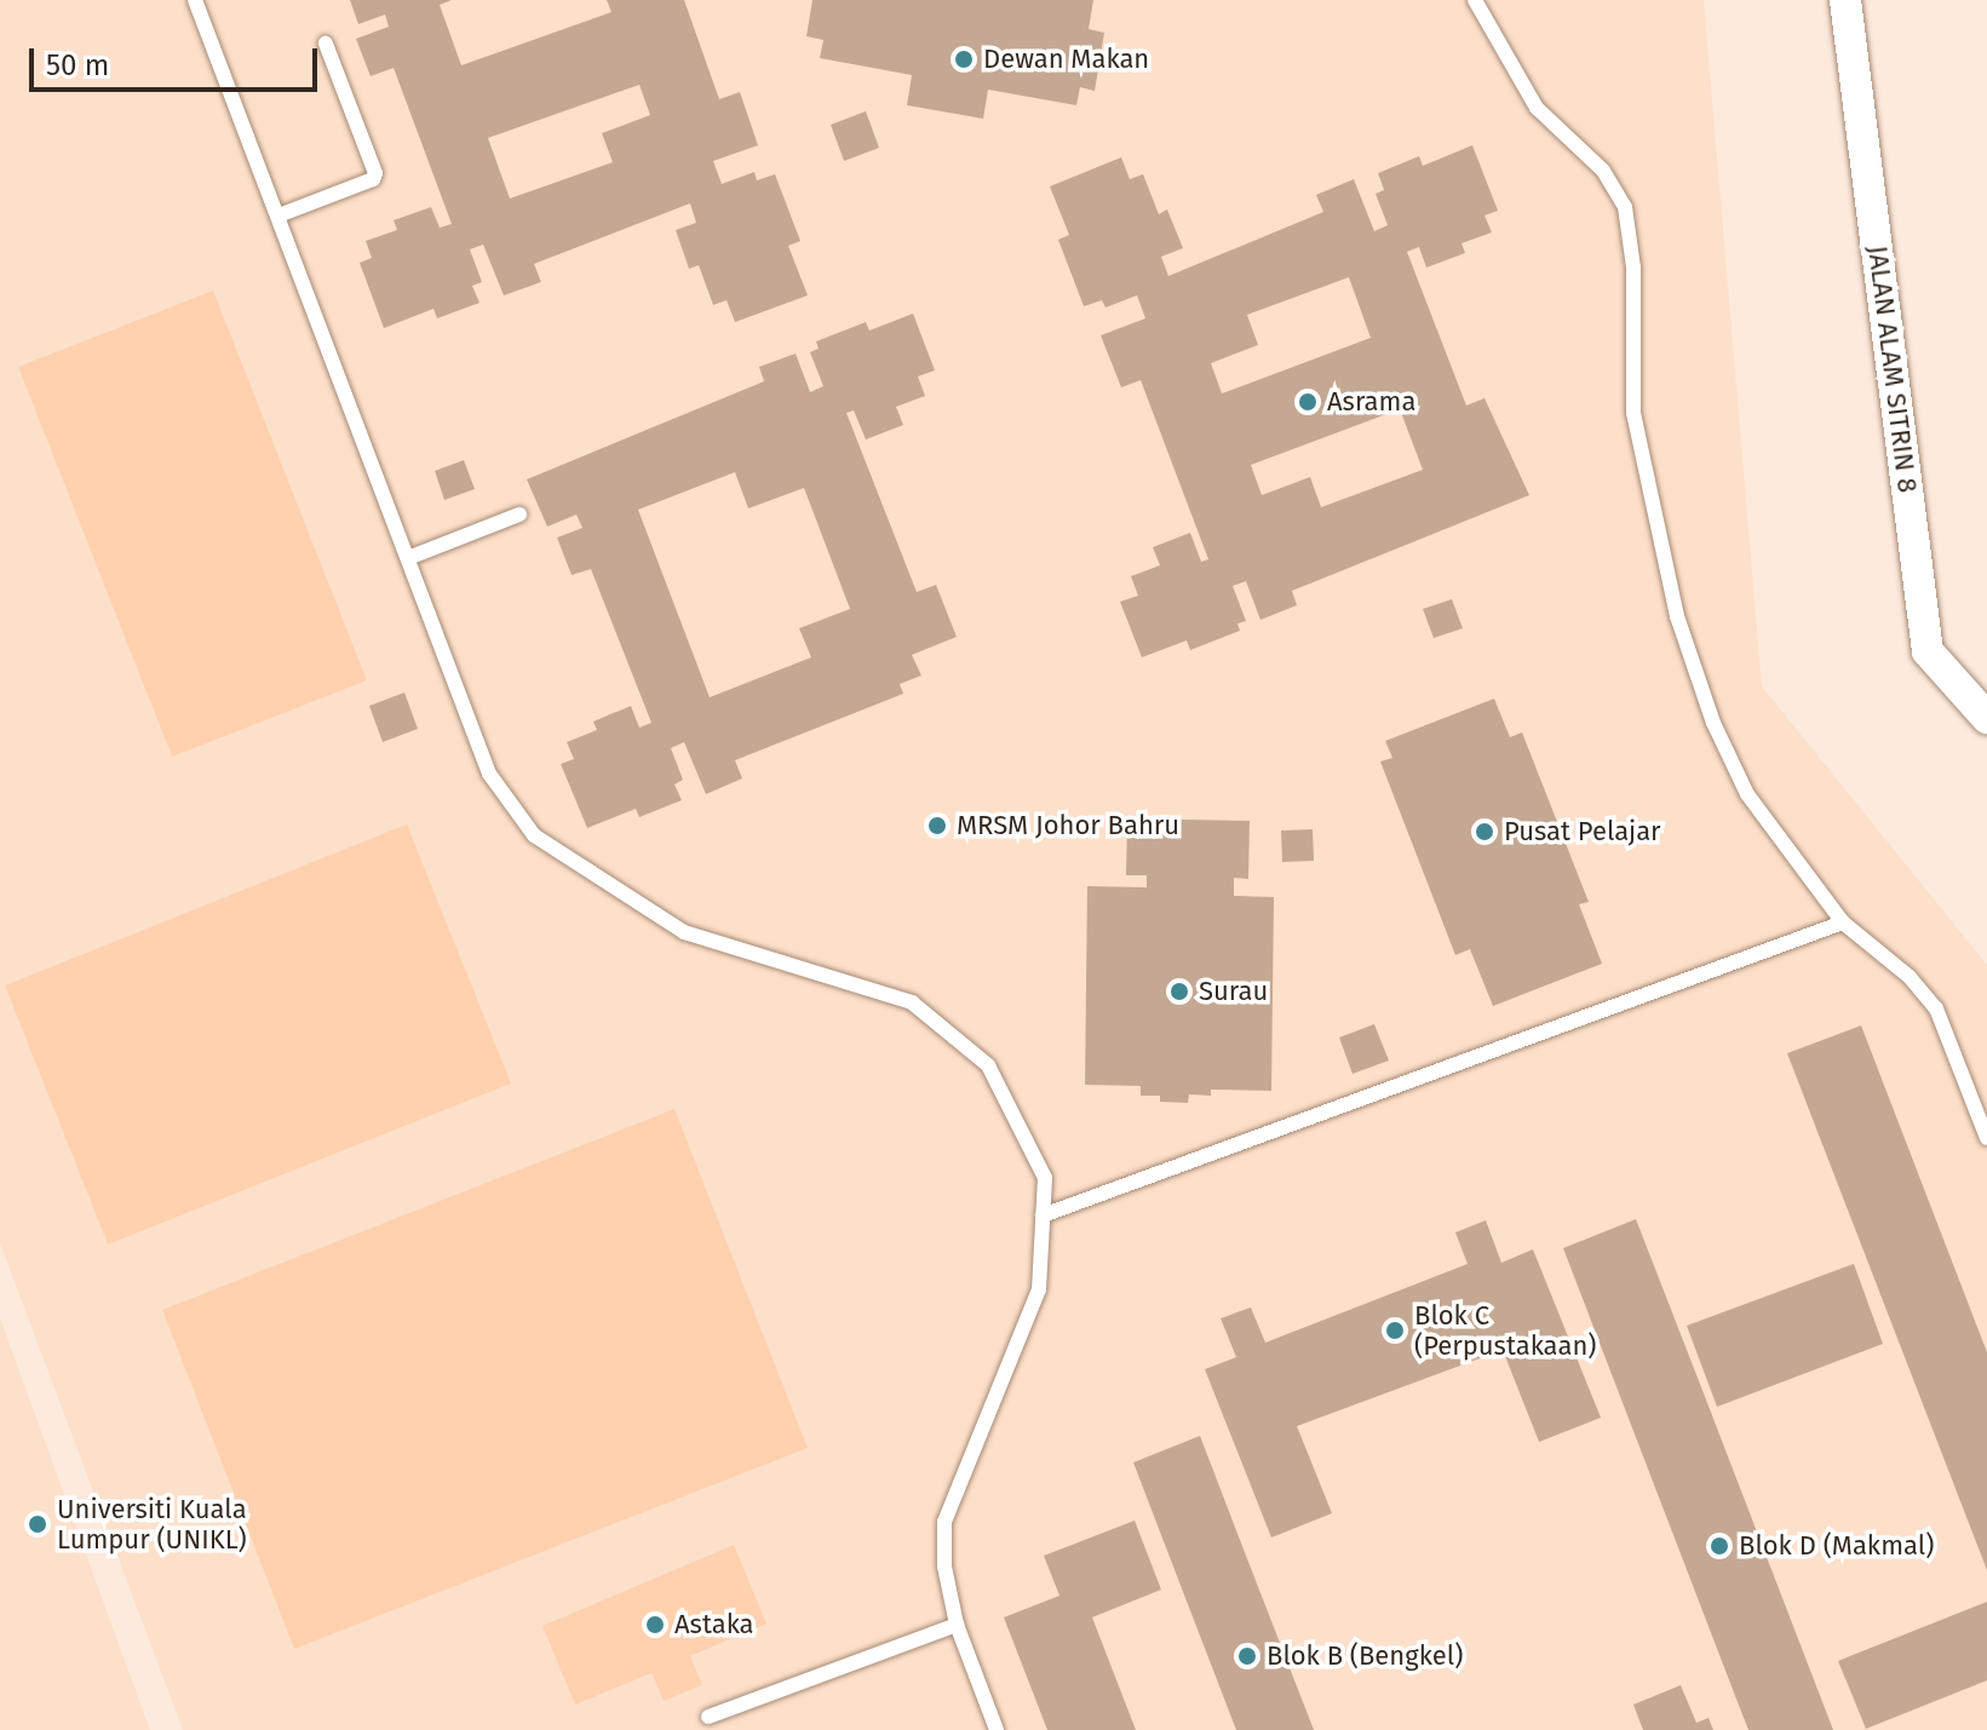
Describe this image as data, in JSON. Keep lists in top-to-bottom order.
{
  "streets": {
    "street": ["JALAN ALAM SITRIN 8"]
  },
  "places": [
    "Dewan Makan",
    "Asrama",
    "MRSM Johor Bahru",
    "Pusat Pelajar",
    "Surau",
    "Blok C (Perpustakaan)",
    "Universiti Kuala Lumpur (UNIKL)",
    "Blok D (Makmal)",
    "Astaka",
    "Blok B (Bengkel)"
  ],
  "scale_bar": "50 m"
}
